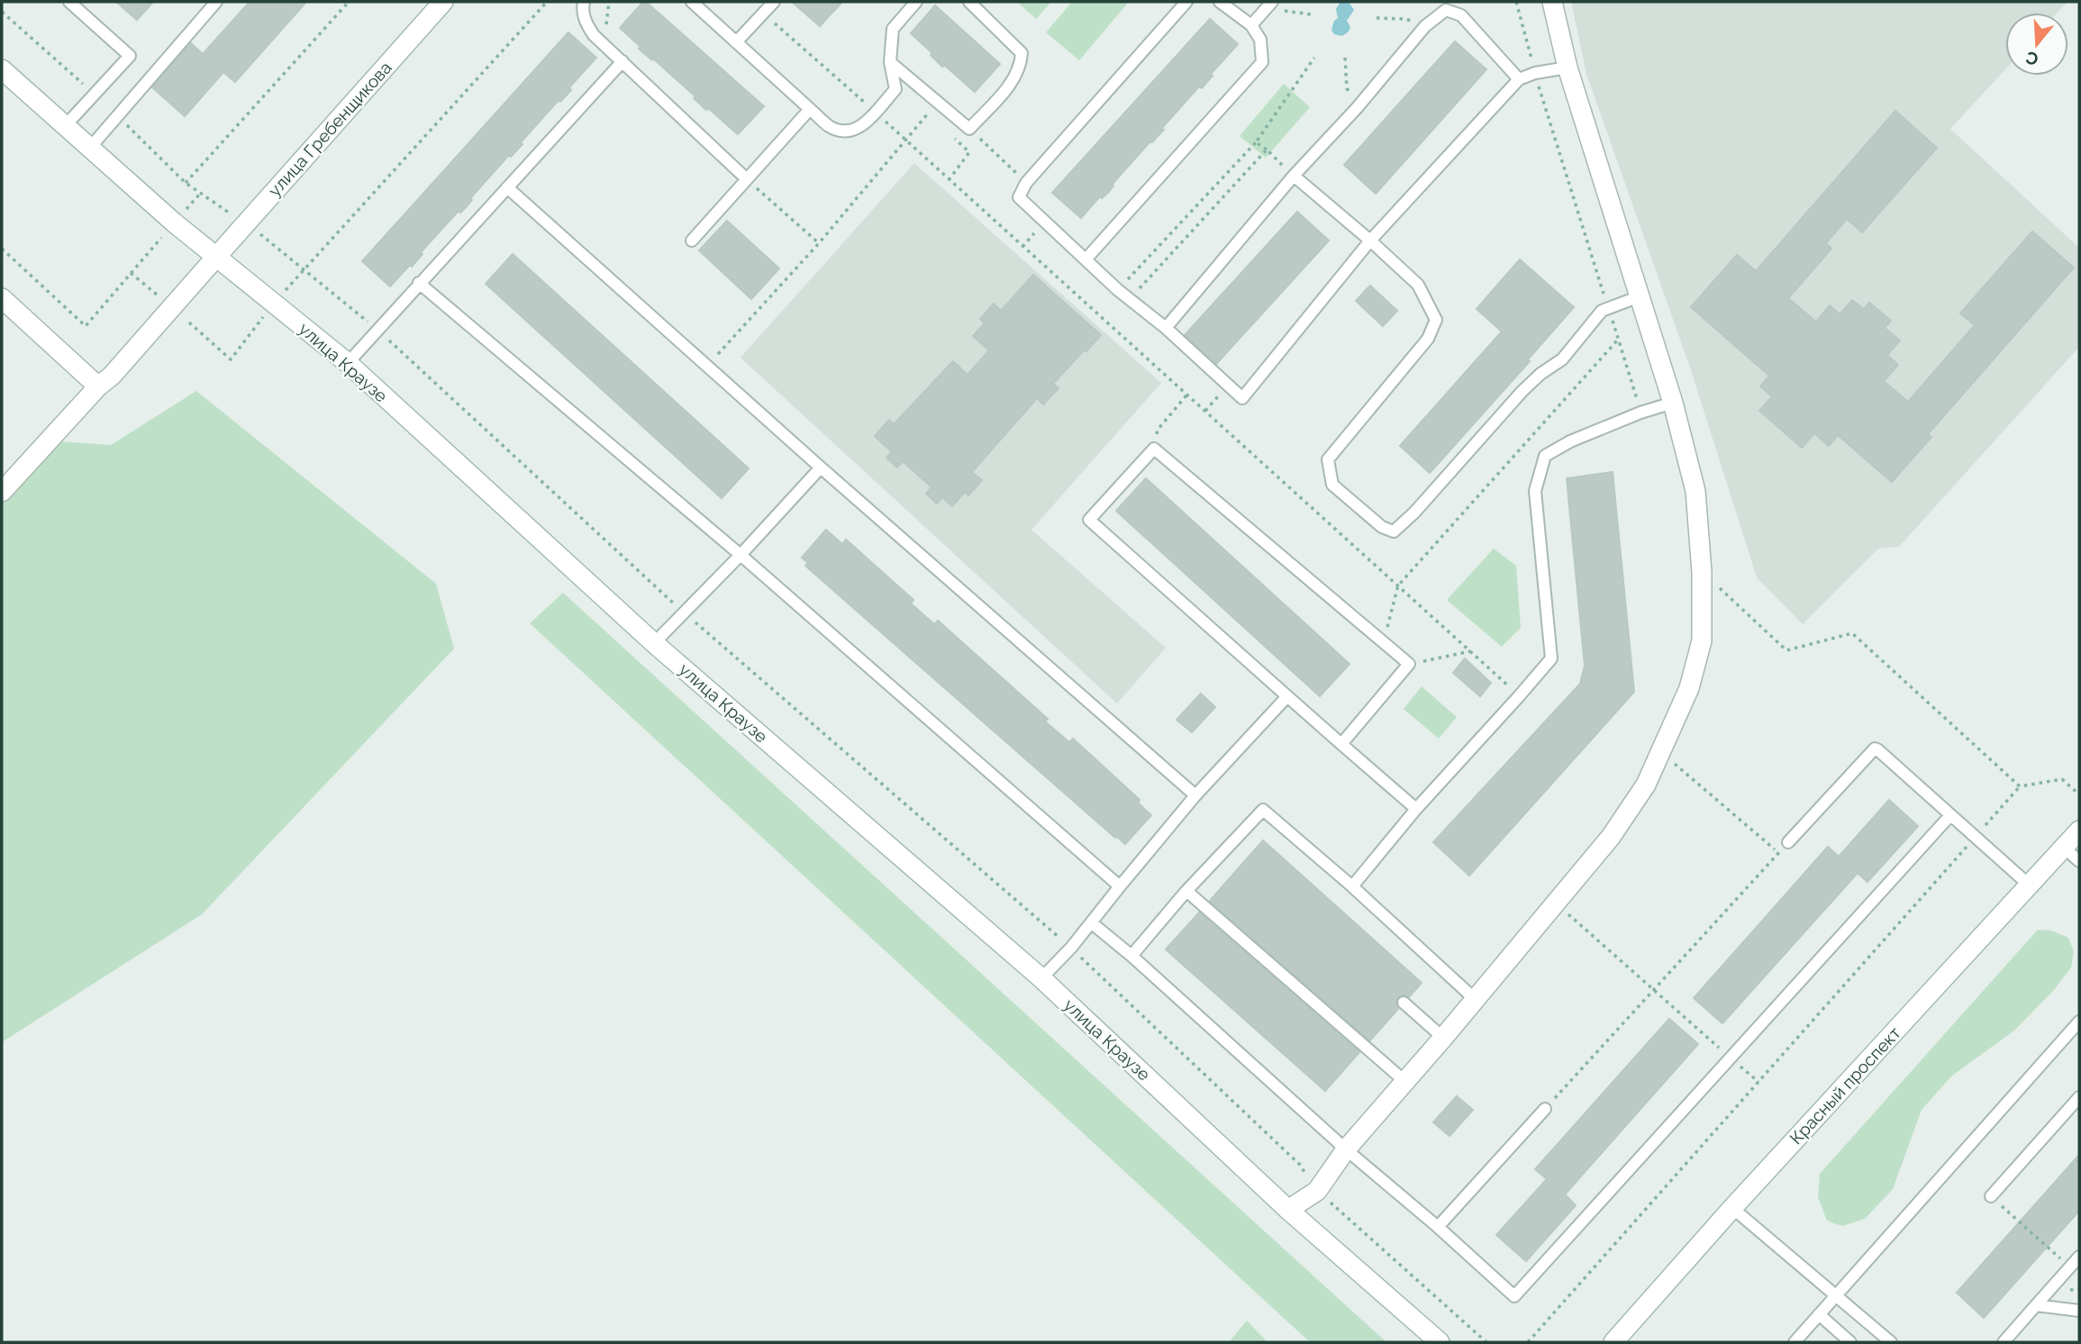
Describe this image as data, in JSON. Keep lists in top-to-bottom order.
{
  "streets": {
    "street": ["улица Гребенщикова", "улица Краузе", "Красный проспект"]
  },
  "crossings": [
    ["улица Гребенщикова", "улица Краузе"]
  ],
  "north": "bottom"
}
